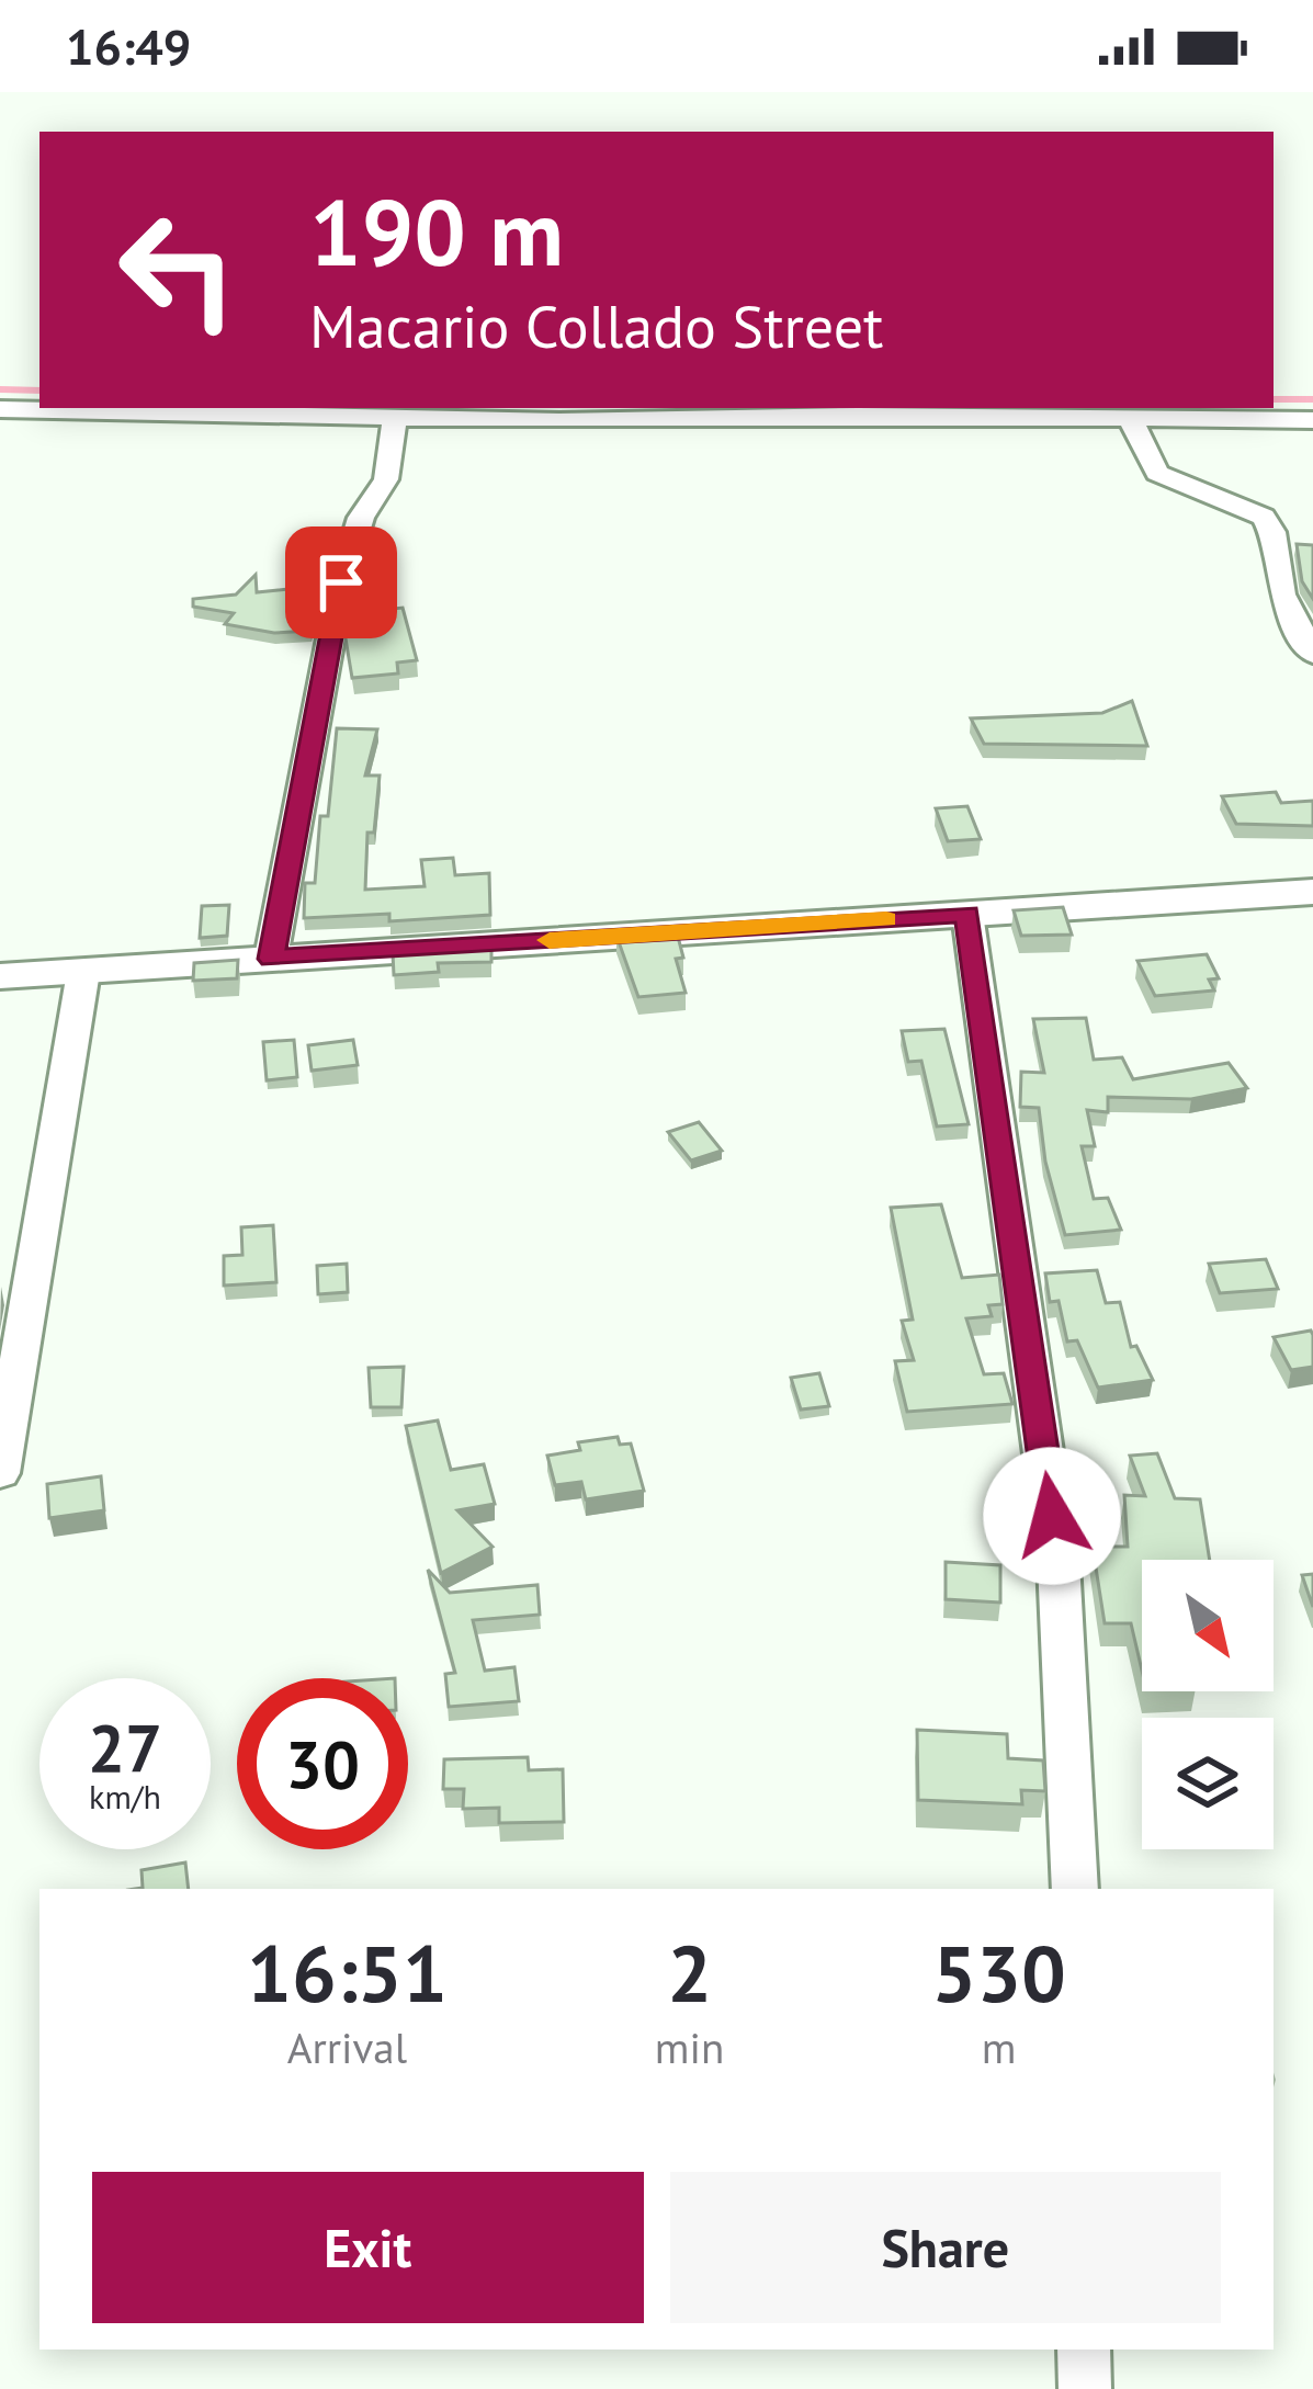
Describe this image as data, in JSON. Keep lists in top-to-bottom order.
{
  "north": "bottom right",
  "page": {
    "status": "16:49",
    "turn": ["190 m", "Macario Collado Street"],
    "speed": "27 km/h",
    "limit": "30",
    "eta": [
      "16:51",
      "Arrival",
      "2",
      "min",
      "530",
      "m"
    ],
    "buttons": ["Exit", "Share"]
  }
}
